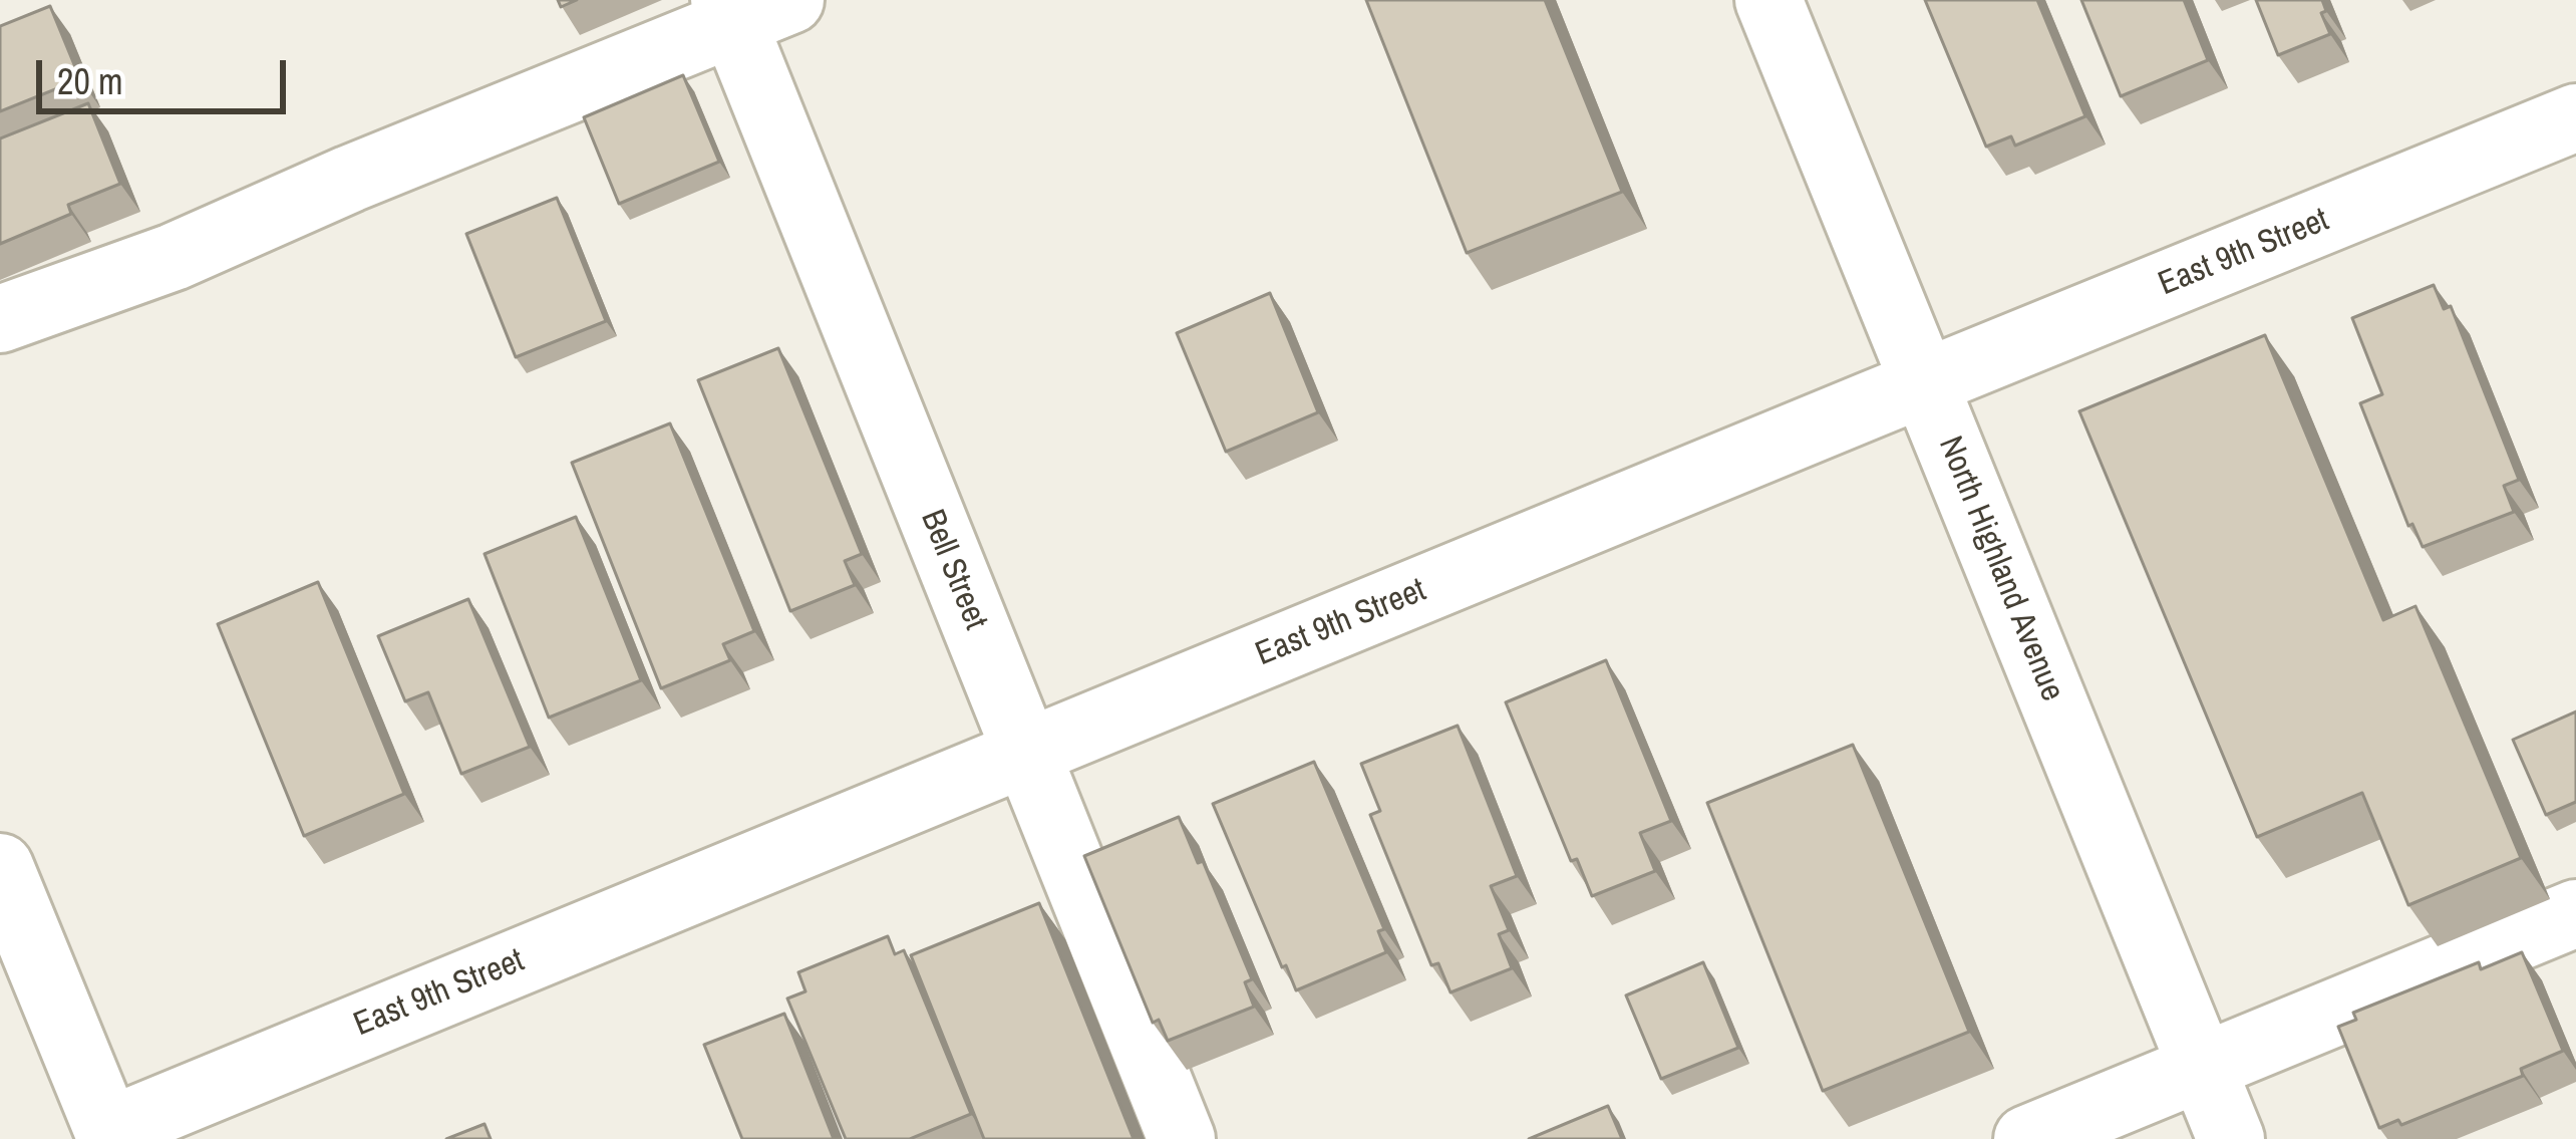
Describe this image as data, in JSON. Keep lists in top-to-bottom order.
{
  "streets": {
    "street": ["East 9th Street", "North Highland Avenue", "Bell Street"]
  },
  "crossings": [
    ["East 9th Street", "North Highland Avenue"],
    ["East 9th Street", "Bell Street"]
  ],
  "scale_bar": "20 m"
}
